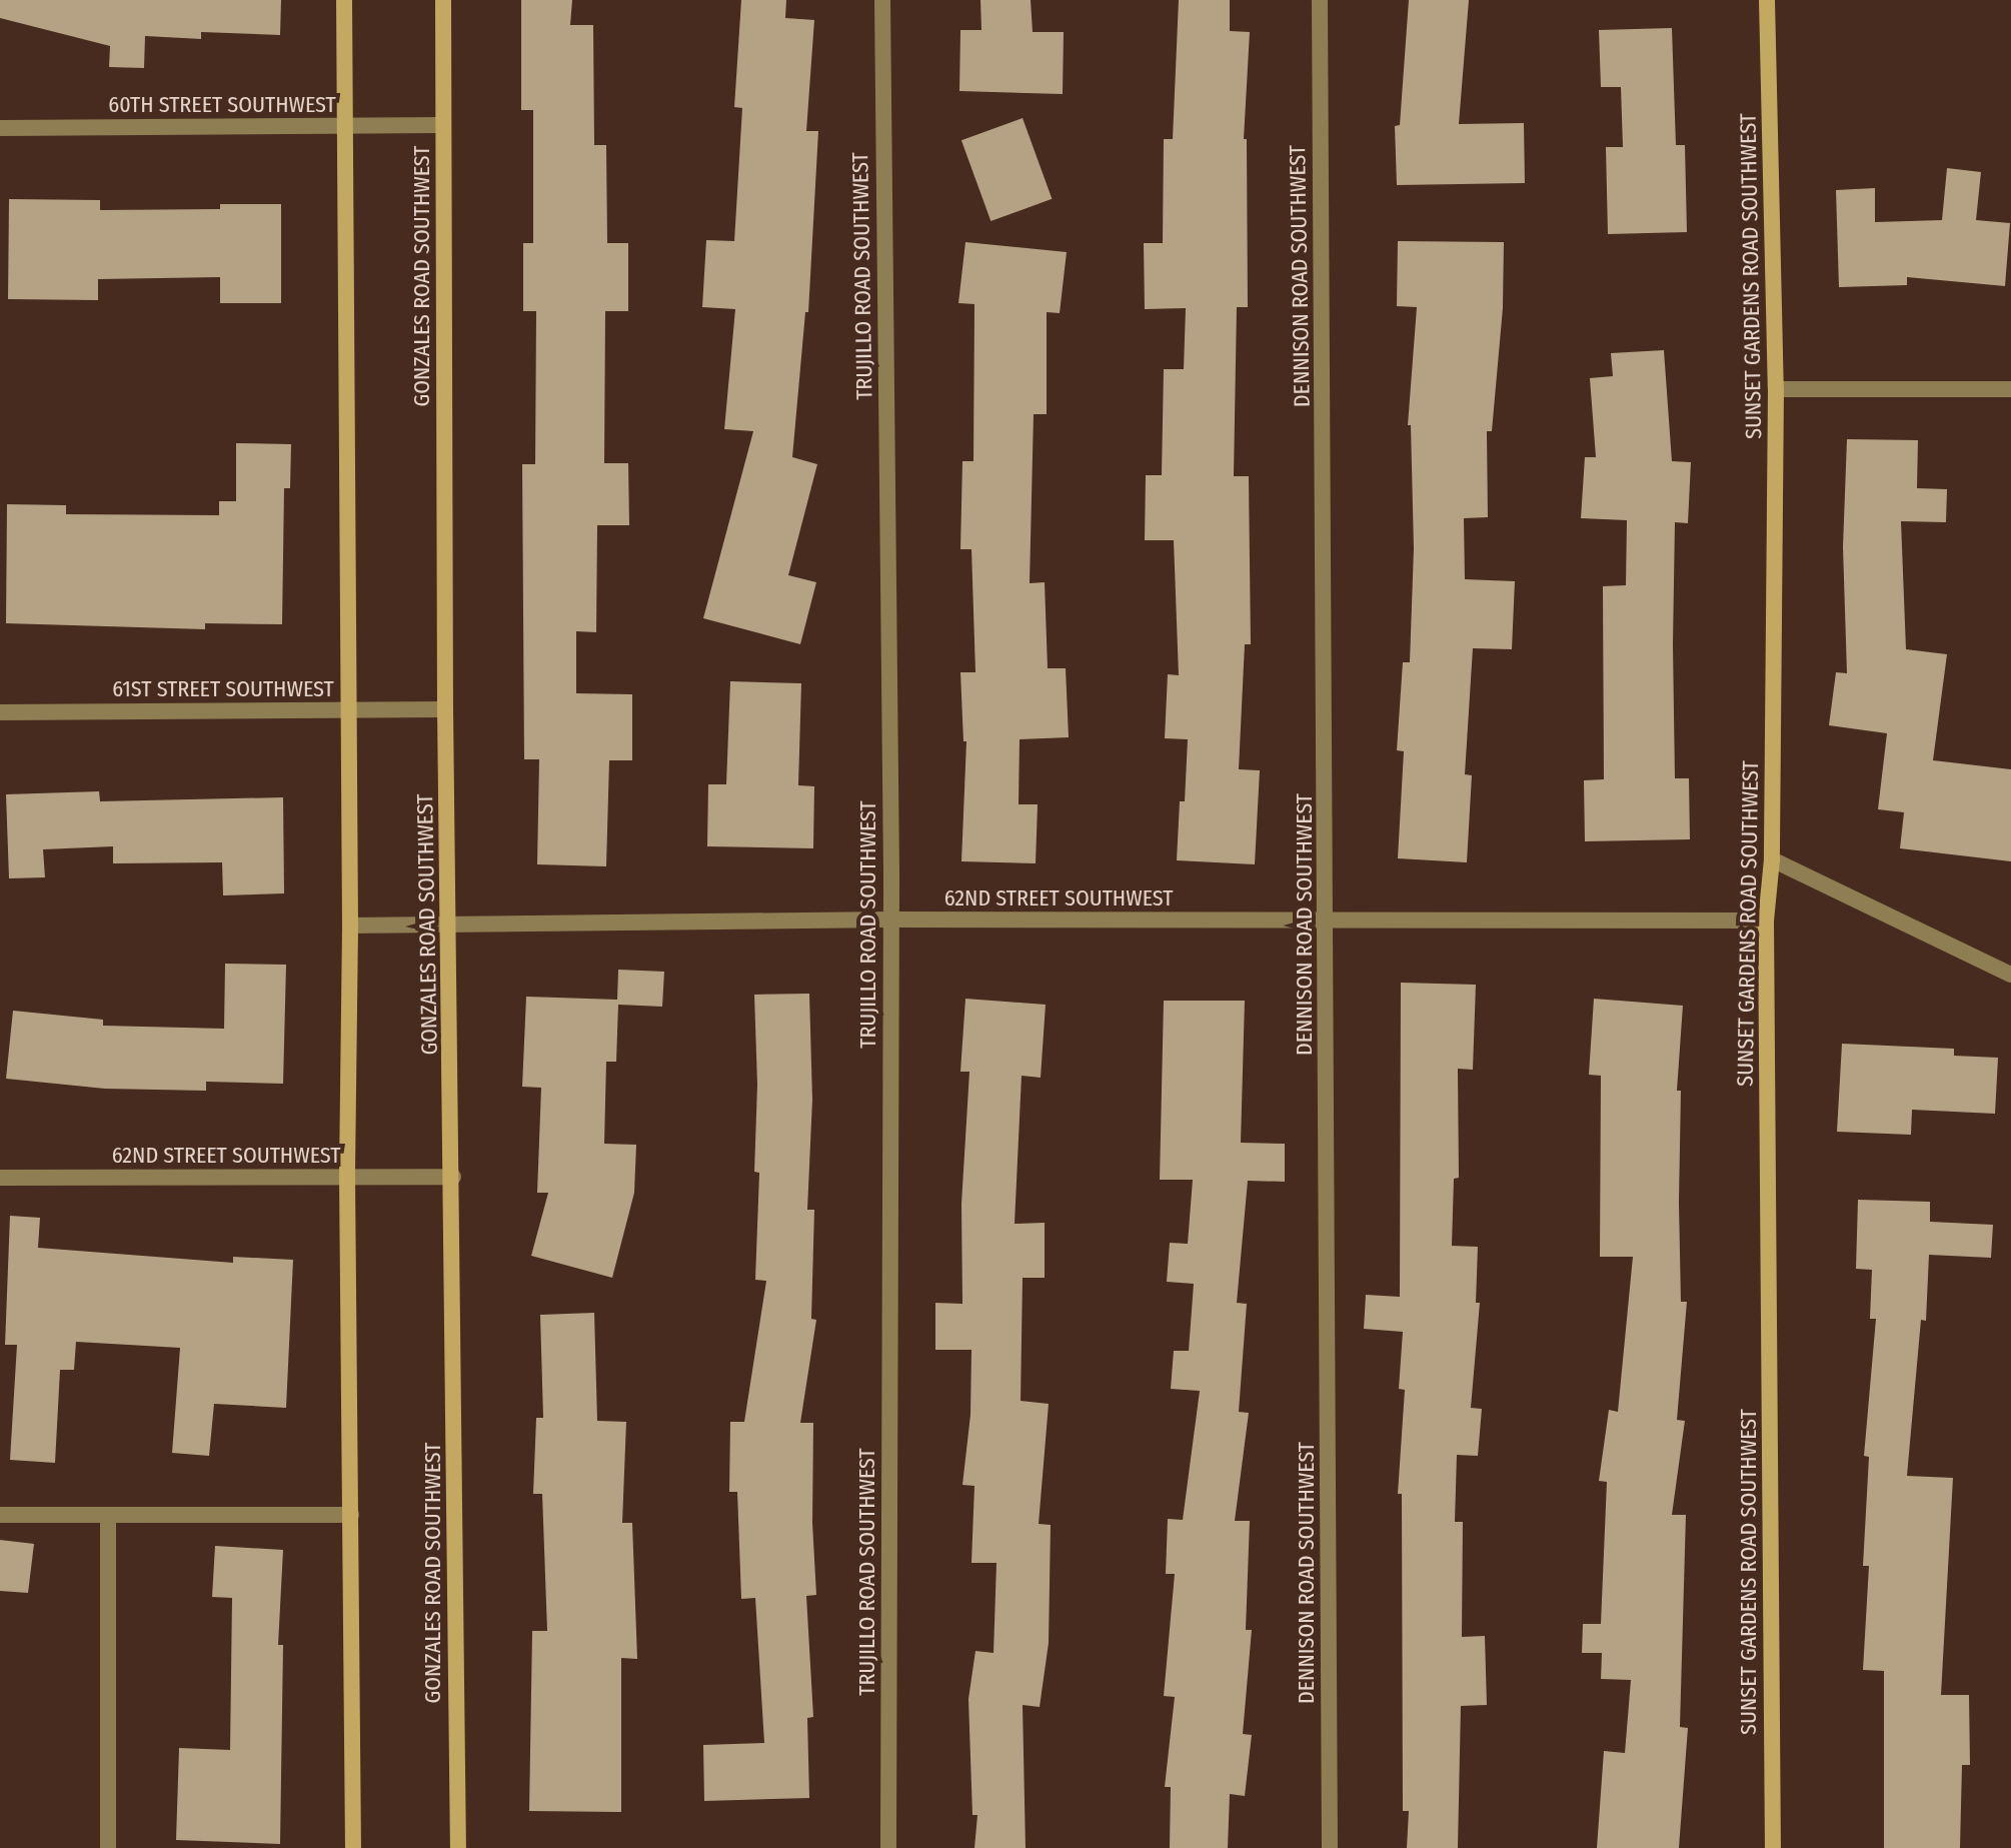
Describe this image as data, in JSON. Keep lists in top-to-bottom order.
{
  "streets": {
    "street": [
      "60TH STREET SOUTHWEST",
      "GONZALES ROAD SOUTHWEST",
      "TRUJILLO ROAD SOUTHWEST",
      "DENNISON ROAD SOUTHWEST",
      "SUNSET GARDENS ROAD SOUTHWEST",
      "61ST STREET SOUTHWEST",
      "62ND STREET SOUTHWEST"
    ]
  },
  "crossings": [
    ["60TH STREET SOUTHWEST", "GONZALES ROAD SOUTHWEST"],
    ["GONZALES ROAD SOUTHWEST", "61ST STREET SOUTHWEST"],
    ["GONZALES ROAD SOUTHWEST", "62ND STREET SOUTHWEST"],
    ["TRUJILLO ROAD SOUTHWEST", "62ND STREET SOUTHWEST"],
    ["DENNISON ROAD SOUTHWEST", "62ND STREET SOUTHWEST"],
    ["SUNSET GARDENS ROAD SOUTHWEST", "62ND STREET SOUTHWEST"]
  ]
}
